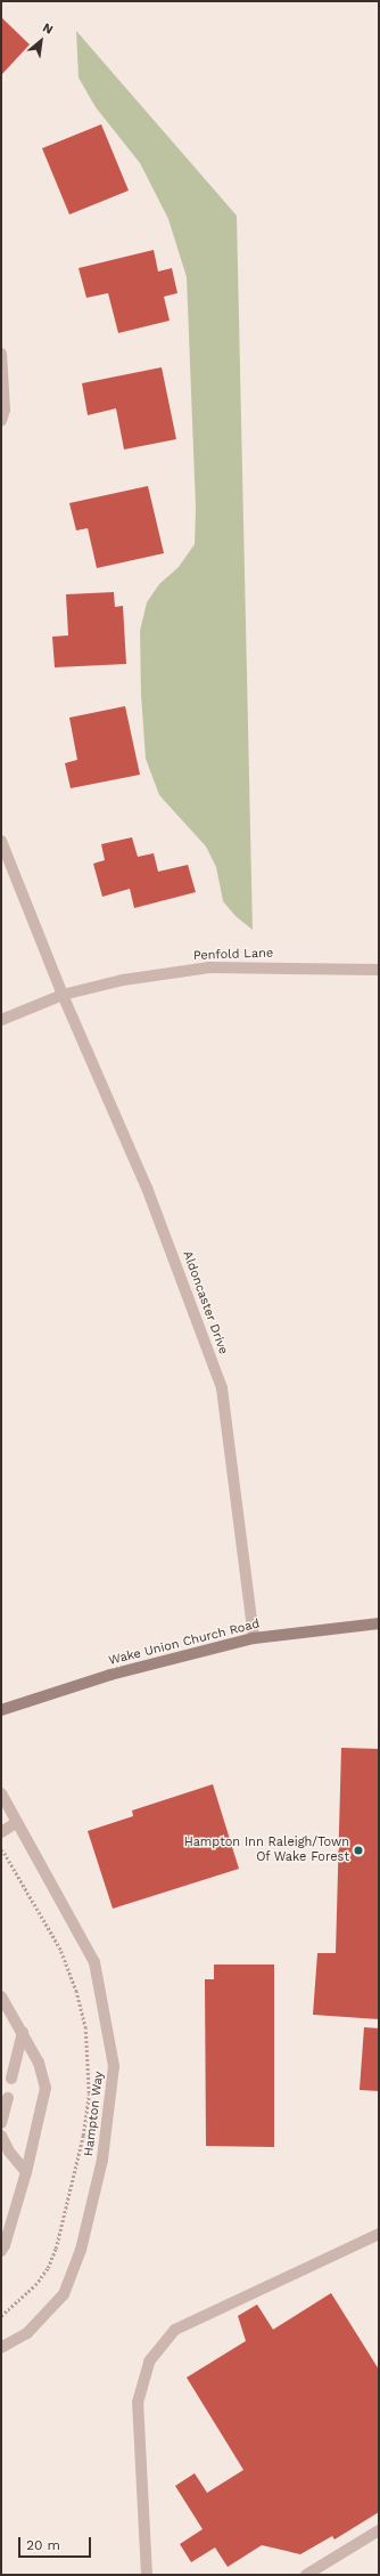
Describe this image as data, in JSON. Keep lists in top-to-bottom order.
{
  "streets": {
    "street": [
      "Penfold Lane",
      "Aldoncaster Drive",
      "Wake Union Church Road",
      "Hampton Way"
    ]
  },
  "crossings": [
    ["Penfold Lane", "Aldoncaster Drive"],
    ["Aldoncaster Drive", "Wake Union Church Road"]
  ],
  "places": ["Hampton Inn Raleigh/Town Of Wake Forest"],
  "scale_bar": "20 m",
  "north": "top right"
}
